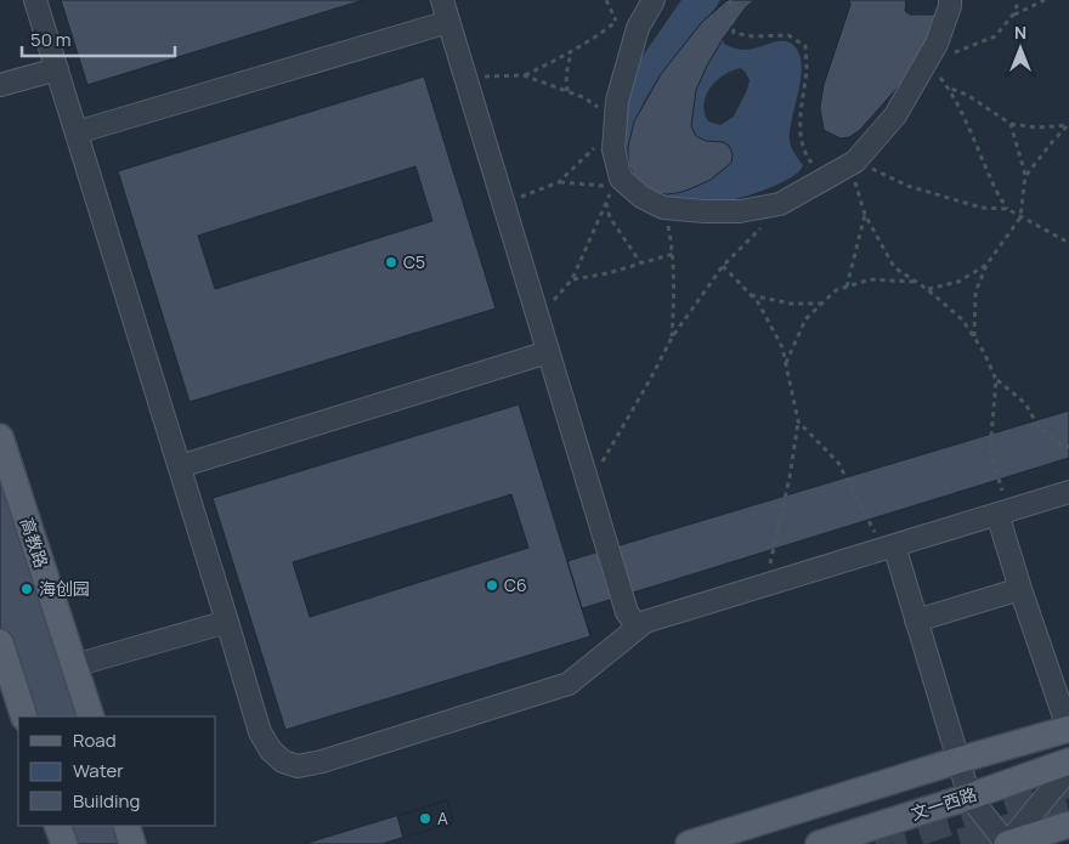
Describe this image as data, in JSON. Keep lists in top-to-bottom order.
{
  "streets": {
    "main road": ["高教路", "文一西路"]
  },
  "places": [
    "C5",
    "C6",
    "海创园",
    "A"
  ],
  "legend": ["Road", "Water", "Building"],
  "scale_bar": "50 m",
  "north": "top"
}
